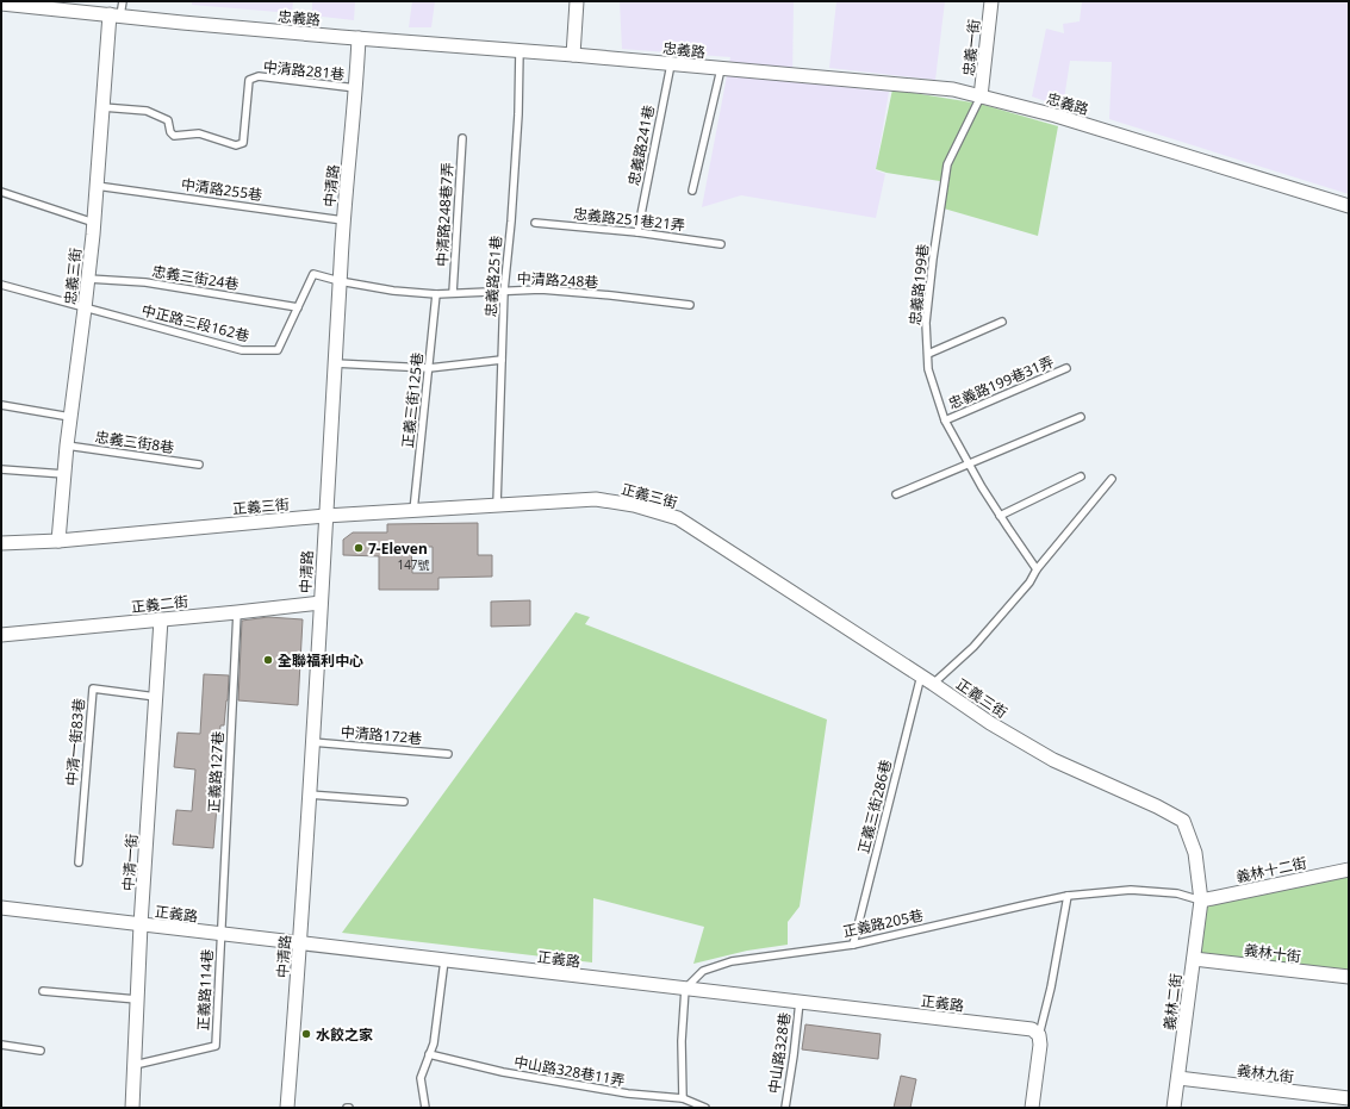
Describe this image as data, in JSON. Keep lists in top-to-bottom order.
{
  "streets": {
    "street": [
      "忠義路",
      "忠義一街",
      "中清路",
      "忠義三街",
      "正義三街",
      "正義二街",
      "中清一街",
      "義林十二街",
      "正義路",
      "義林十街",
      "義林二街",
      "義林九街"
    ],
    "lane": [
      "中清路281巷",
      "忠義路241巷",
      "中清路255巷",
      "中清路248巷7弄",
      "忠義路251巷21弄",
      "忠義路251巷",
      "忠義三街24巷",
      "中清路248巷",
      "忠義路199巷",
      "中正路三段162巷",
      "忠義路199巷31弄",
      "正義三街125巷",
      "忠義三街8巷",
      "中清路172巷",
      "中清一街83巷",
      "正義路127巷",
      "正義三街286巷",
      "正義路205巷",
      "正義路114巷",
      "中山路328巷",
      "中山路328巷11弄"
    ]
  },
  "crossings": [
    ["忠義路", "忠義一街"],
    ["忠義路", "忠義路241巷"],
    ["忠義路", "中清路"],
    ["忠義路", "忠義三街"],
    ["忠義路", "忠義路251巷"],
    ["忠義路", "忠義路199巷"],
    ["忠義一街", "忠義路199巷"],
    ["中清路281巷", "中清路"],
    ["中清路281巷", "忠義三街"],
    ["忠義路241巷", "忠義路251巷21弄"],
    ["中清路", "中清路255巷"],
    ["中清路", "中清路248巷"],
    ["中清路", "中正路三段162巷"],
    ["中清路", "正義三街"],
    ["中清路", "正義二街"],
    ["中清路", "中清路172巷"],
    ["中清路", "正義路"],
    ["中清路255巷", "忠義三街"],
    ["中清路248巷7弄", "中清路248巷"],
    ["忠義三街", "忠義三街24巷"],
    ["忠義三街", "中正路三段162巷"],
    ["忠義三街", "忠義三街8巷"],
    ["忠義三街", "正義三街"],
    ["忠義路251巷", "中清路248巷"],
    ["忠義路251巷", "正義三街"],
    ["忠義三街24巷", "中正路三段162巷"],
    ["中清路248巷", "中正路三段162巷"],
    ["中清路248巷", "正義三街125巷"],
    ["忠義路199巷", "忠義路199巷31弄"],
    ["正義三街125巷", "正義三街"],
    ["正義三街", "正義三街286巷"],
    ["正義三街", "義林十二街"],
    ["正義三街", "正義路205巷"],
    ["正義三街", "義林二街"],
    ["正義二街", "正義路127巷"],
    ["正義二街", "中清一街"],
    ["中清一街83巷", "中清一街"],
    ["正義路127巷", "正義路"],
    ["正義路127巷", "正義路114巷"],
    ["正義三街286巷", "正義路205巷"],
    ["中清一街", "正義路"],
    ["中清一街", "正義路114巷"],
    ["義林十二街", "正義路205巷"],
    ["義林十二街", "義林二街"],
    ["正義路", "正義路205巷"],
    ["正義路", "正義路114巷"],
    ["正義路", "中山路328巷"],
    ["正義路205巷", "義林二街"],
    ["義林十街", "義林二街"],
    ["義林二街", "義林九街"]
  ],
  "places": ["7-Eleven", "全聯福利中心", "水餃之家"],
  "house_numbers": ["147號"]
}
